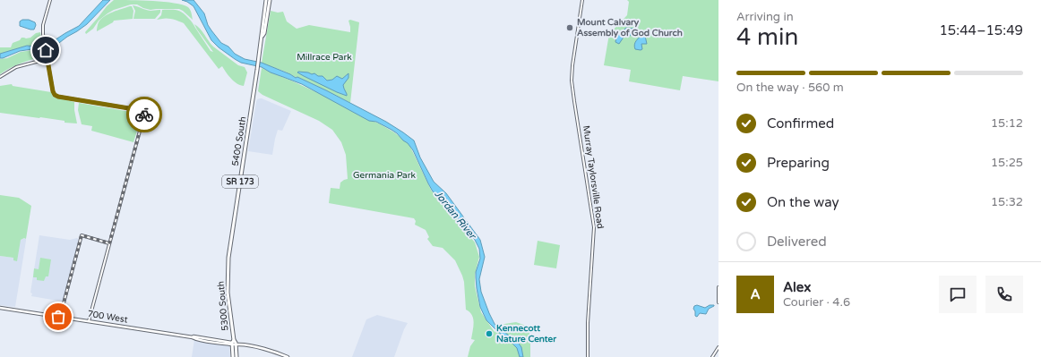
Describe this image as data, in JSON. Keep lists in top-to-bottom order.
{
  "streets": {
    "main road": [
      "5400 South",
      "SR 173",
      "5300 South",
      "700 West"
    ],
    "street": ["Murray Taylorsville Road"]
  },
  "crossings": [
    ["5400 South", "5300 South"],
    ["5300 South", "700 West"]
  ],
  "water": ["Jordan River"],
  "parks": ["Millrace Park", "Germania Park"],
  "places": ["Mount Calvary Assembly of God Church", "Kennecott Nature Center"],
  "page": {
    "heading": ["4 min", "Arriving in", "15:44–15:49"],
    "panel": ["Alex", "Courier · 4.6"],
    "bar": "On the way · 560 m",
    "list": [
      ["Confirmed", "15:12"],
      ["Preparing", "15:25"],
      ["On the way", "15:32"],
      "Delivered"
    ],
    "round": "A"
  }
}
